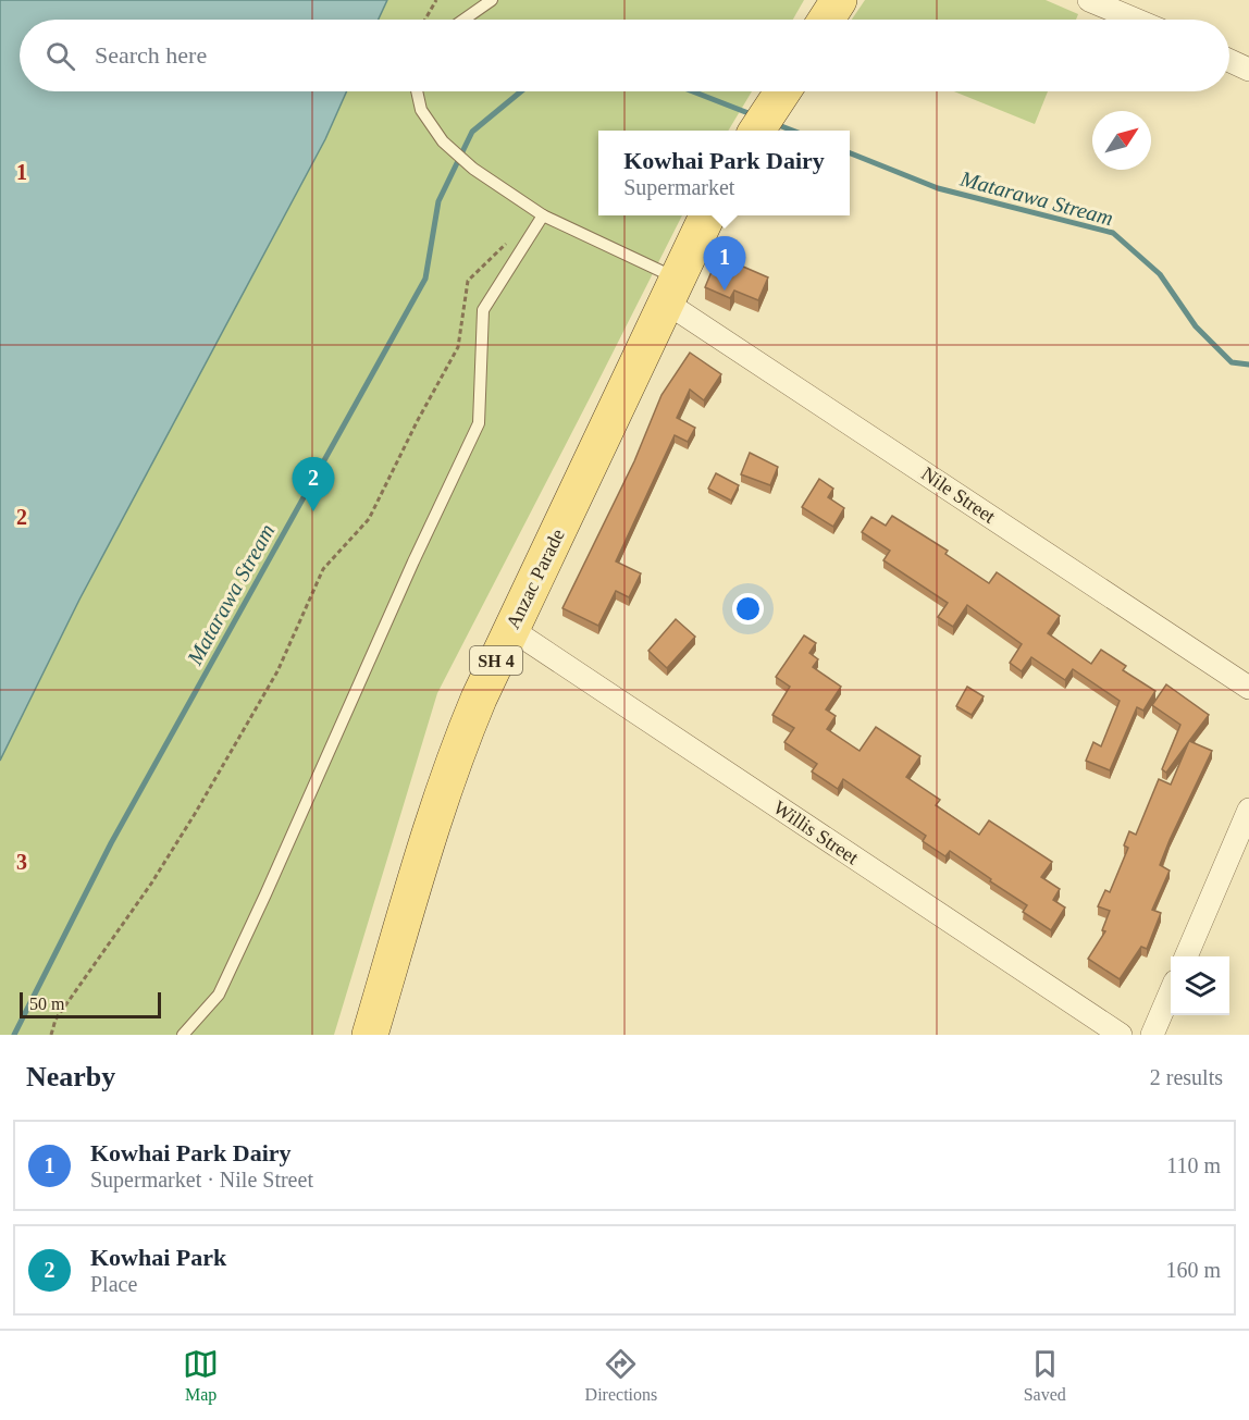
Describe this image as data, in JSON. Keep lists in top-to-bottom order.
{
  "streets": {
    "main road": ["Anzac Parade", "SH 4"],
    "street": ["Nile Street", "Willis Street"]
  },
  "crossings": [
    ["Nile Street", "Anzac Parade"],
    ["Anzac Parade", "Willis Street"]
  ],
  "water": ["Matarawa Stream"],
  "scale_bar": "50 m",
  "north": "top right",
  "page": {
    "search": "Search here",
    "popup": ["Kowhai Park Dairy", "Supermarket"],
    "pins": ["1", "2"],
    "scale": "50 m",
    "heading": ["Nearby", "2 results"],
    "list": [
      {
        "mark": "1",
        "name": "Kowhai Park Dairy",
        "note": "Supermarket · Nile Street",
        "value": "110 m"
      },
      {
        "mark": "2",
        "name": "Kowhai Park",
        "note": "Place",
        "value": "160 m"
      }
    ],
    "nav": ["Map", "Directions", "Saved"]
  },
  "grid": {
    "rows": ["1", "2", "3"]
  }
}
